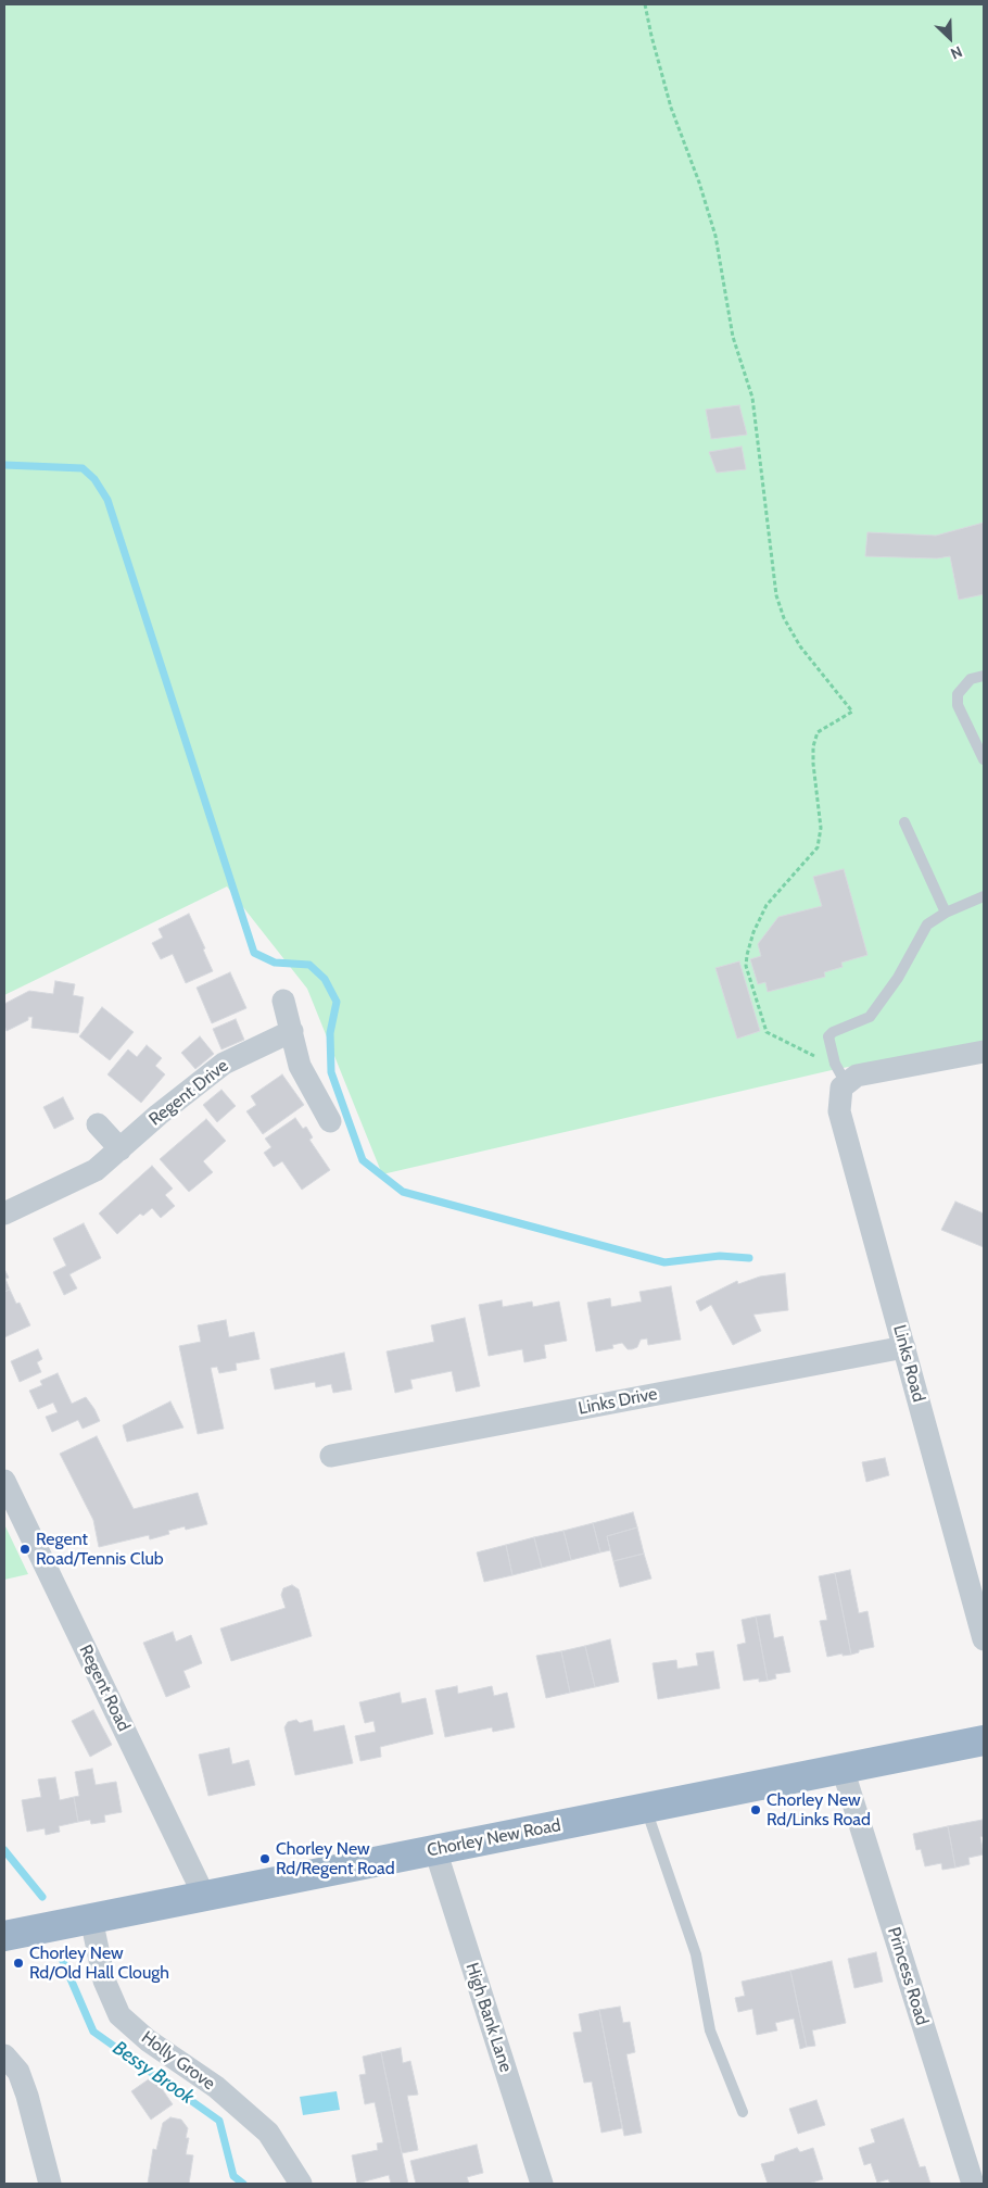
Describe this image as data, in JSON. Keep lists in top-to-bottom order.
{
  "streets": {
    "highway": ["Chorley New Road"],
    "street": [
      "Regent Drive",
      "Links Road",
      "Links Drive",
      "Regent Road",
      "Princess Road",
      "High Bank Lane",
      "Holly Grove"
    ]
  },
  "crossings": [
    ["Links Road", "Links Drive"],
    ["Regent Road", "Chorley New Road"],
    ["Chorley New Road", "Princess Road"],
    ["Chorley New Road", "High Bank Lane"],
    ["Chorley New Road", "Holly Grove"]
  ],
  "water": ["Bessy Brook"],
  "places": [
    "Regent Road/Tennis Club",
    "Chorley New Rd/Links Road",
    "Chorley New Rd/Regent Road",
    "Chorley New Rd/Old Hall Clough"
  ],
  "north": "bottom right"
}
